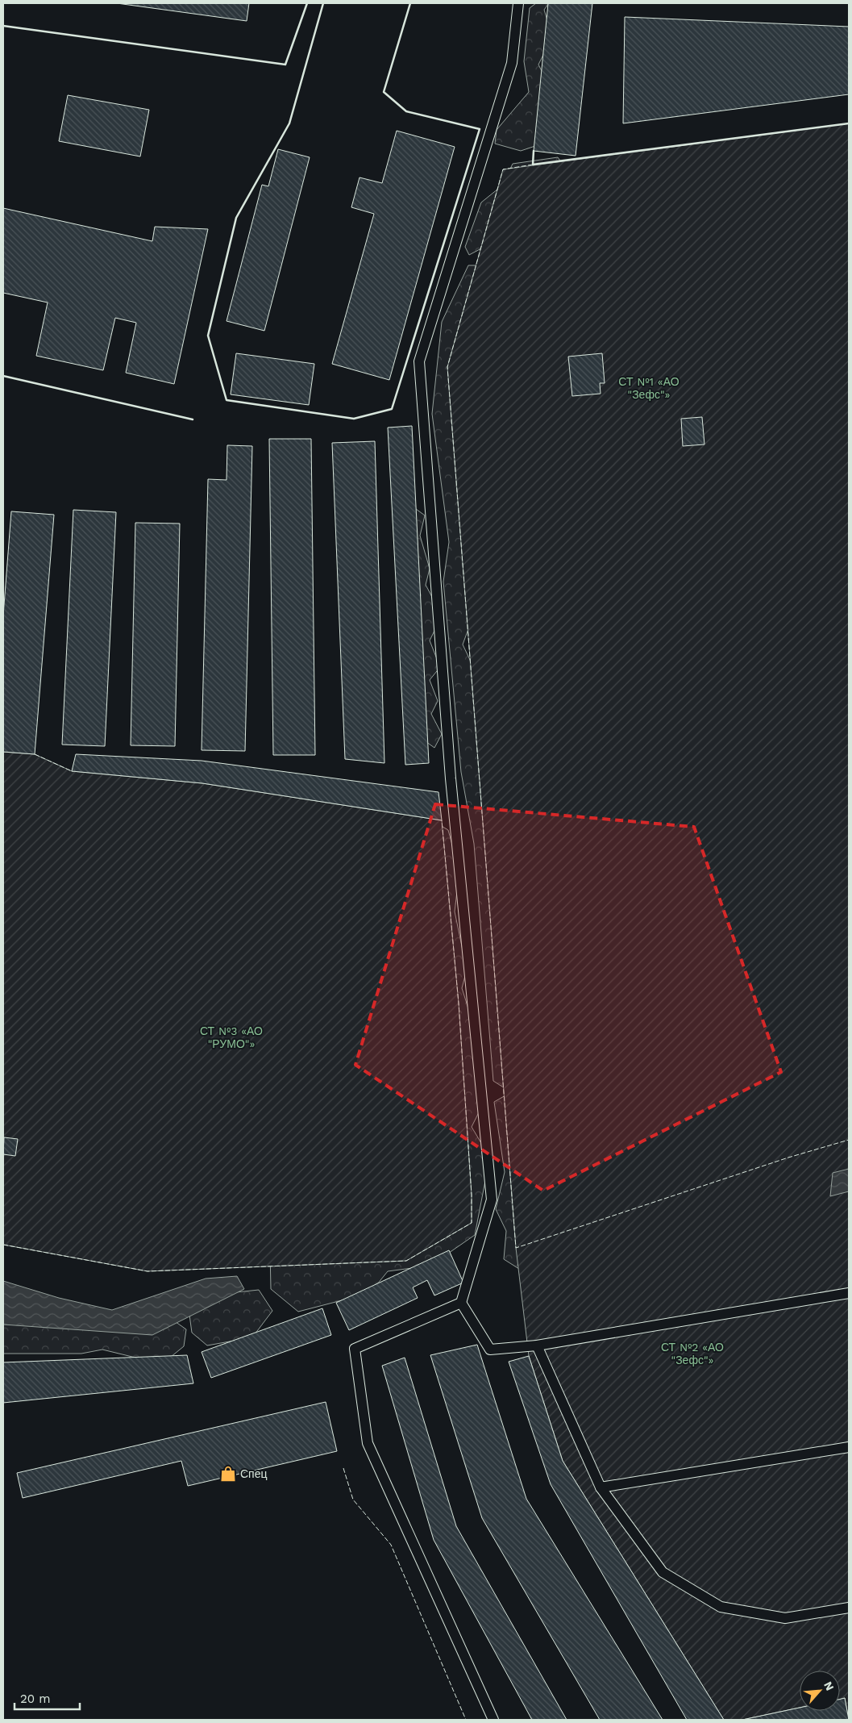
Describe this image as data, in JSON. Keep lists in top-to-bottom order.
{
  "parks": ["СТ №1 «АО \"Зефс\"»", "СТ №3 «АО \"РУМО\"»", "СТ №2 «АО \"Зефс\"»"],
  "places": {
    "shop": ["Спец"]
  },
  "scale_bar": "20 m",
  "north": "top right"
}
